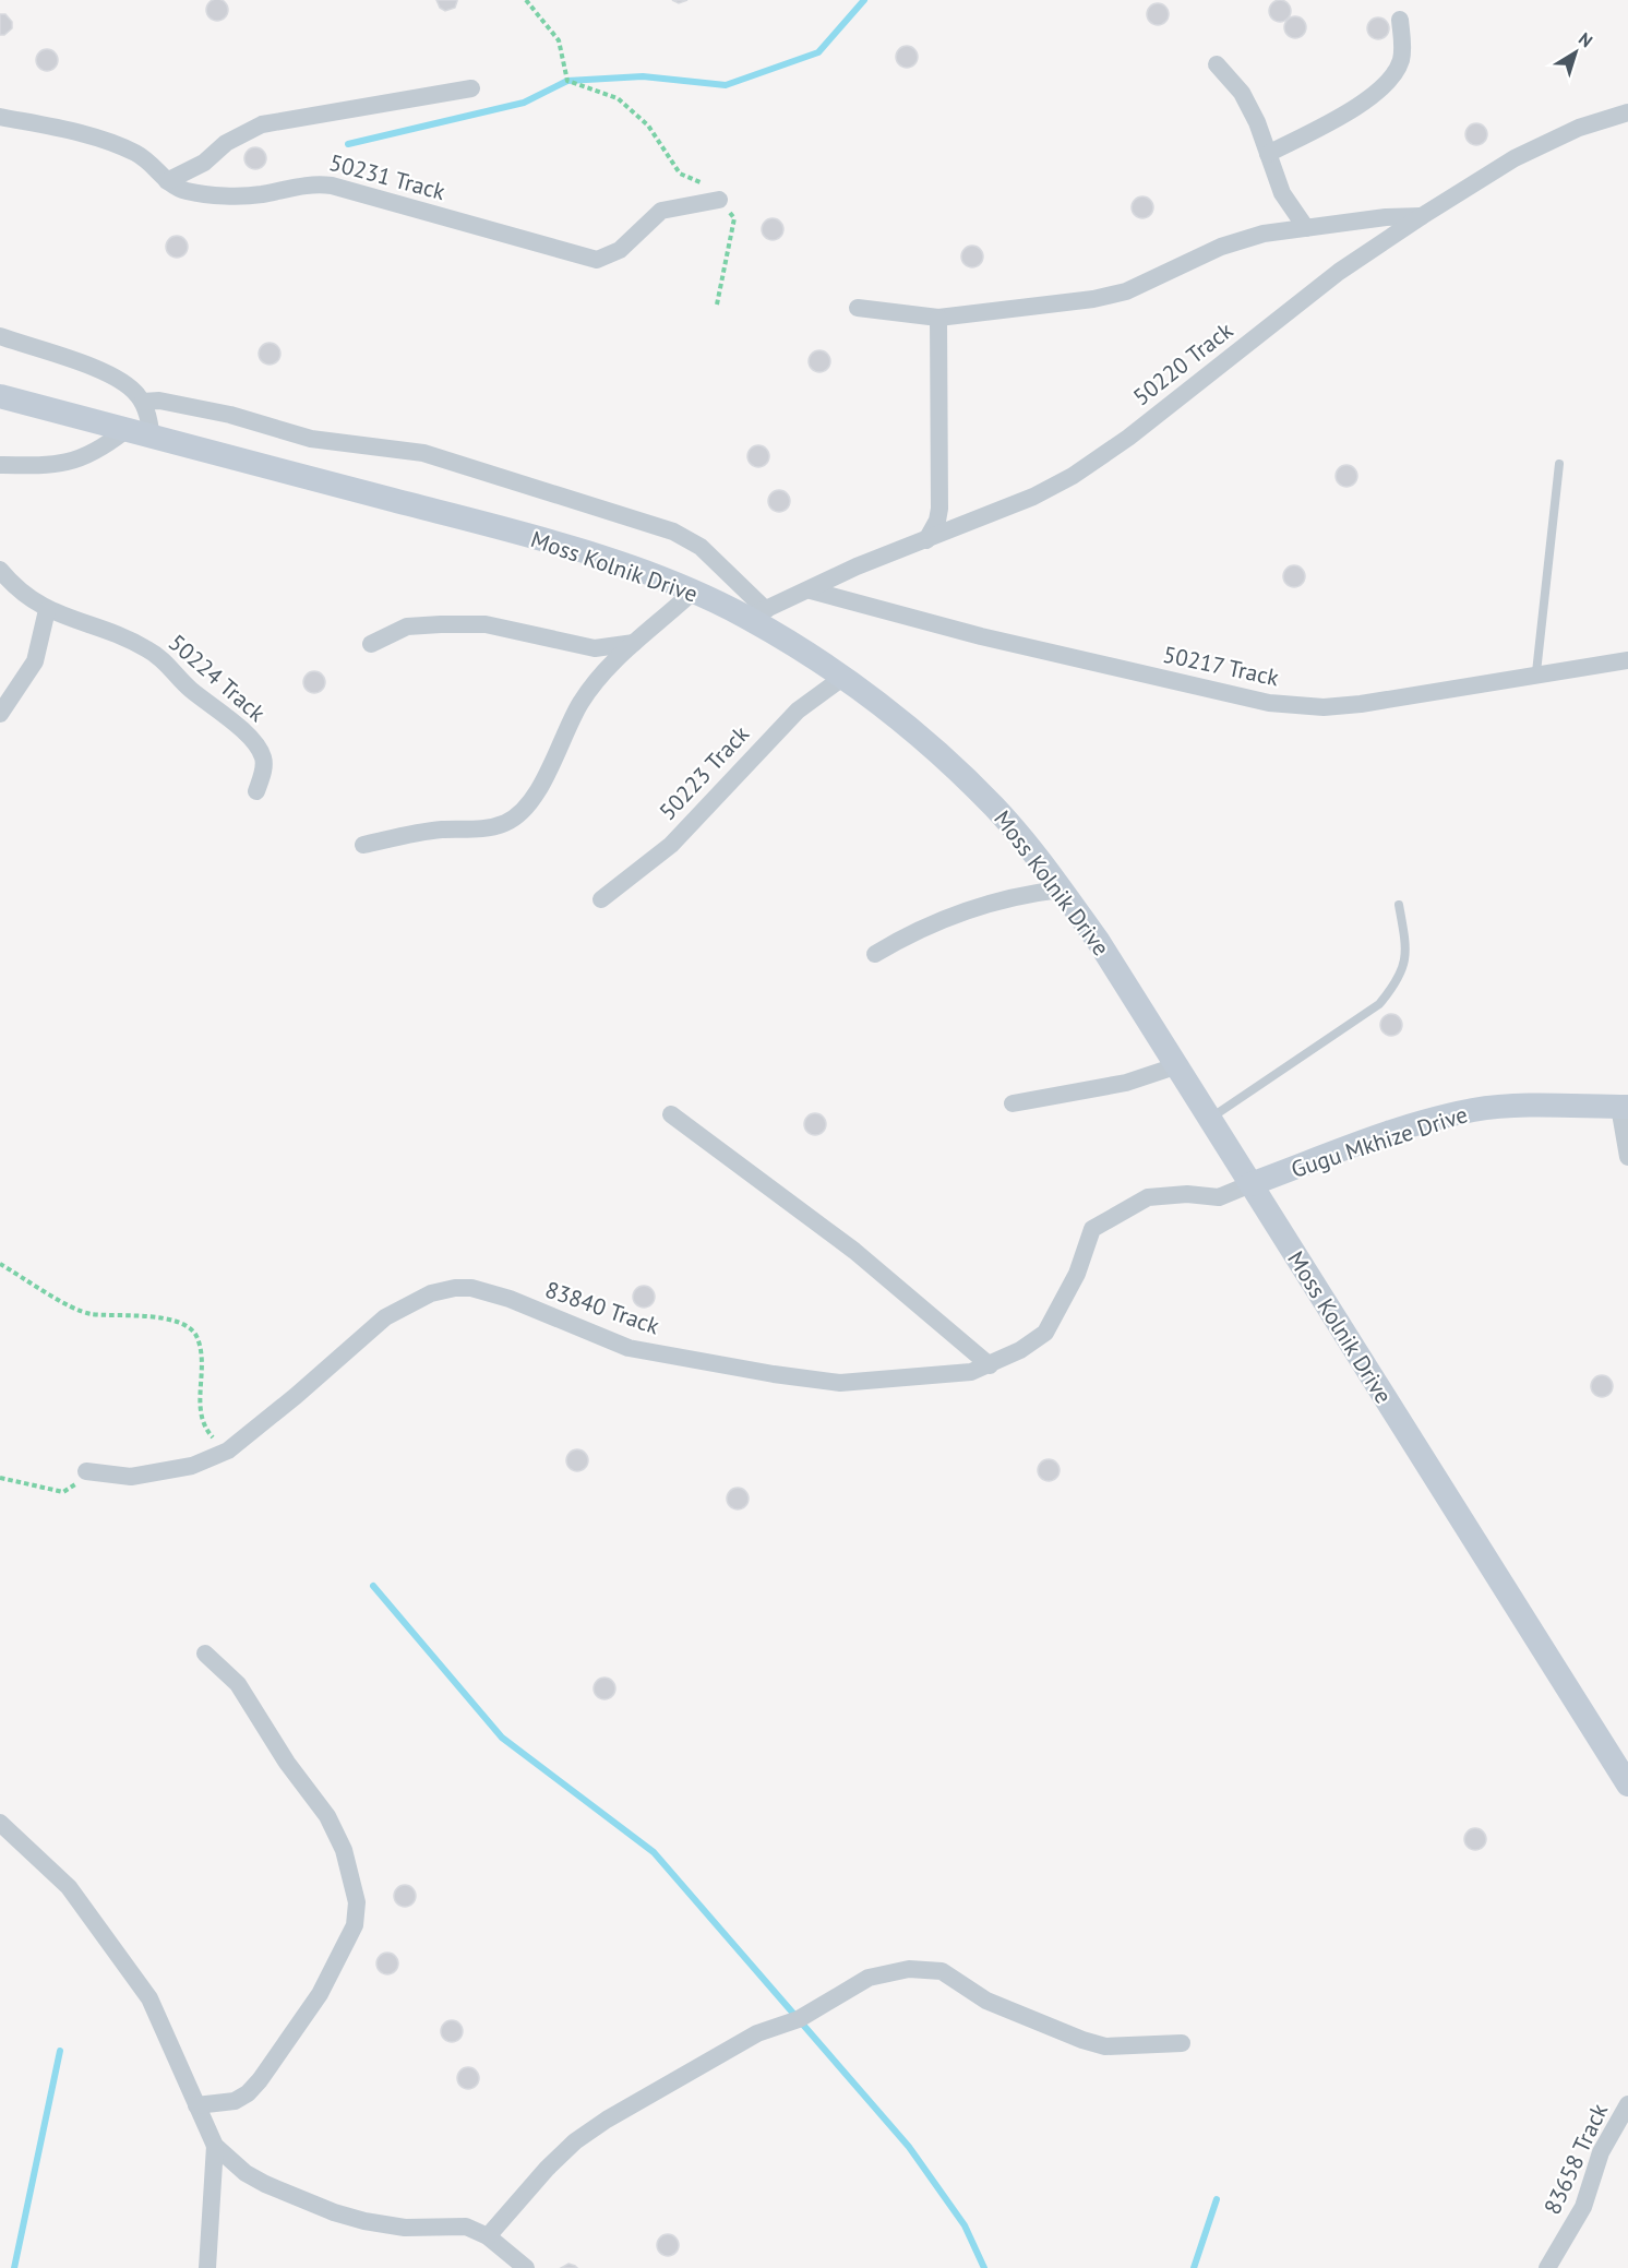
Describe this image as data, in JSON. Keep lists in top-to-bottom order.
{
  "streets": {
    "main road": ["Moss Kolnik Drive", "Gugu Mkhize Drive"],
    "street": [
      "50231 Track",
      "50220 Track",
      "50217 Track",
      "50224 Track",
      "50223 Track",
      "83840 Track",
      "83658 Track"
    ]
  },
  "crossings": [
    ["50220 Track", "Moss Kolnik Drive"],
    ["50220 Track", "50217 Track"],
    ["Moss Kolnik Drive", "50223 Track"],
    ["Moss Kolnik Drive", "Gugu Mkhize Drive"],
    ["Moss Kolnik Drive", "83840 Track"],
    ["Gugu Mkhize Drive", "83840 Track"]
  ],
  "north": "top right"
}
